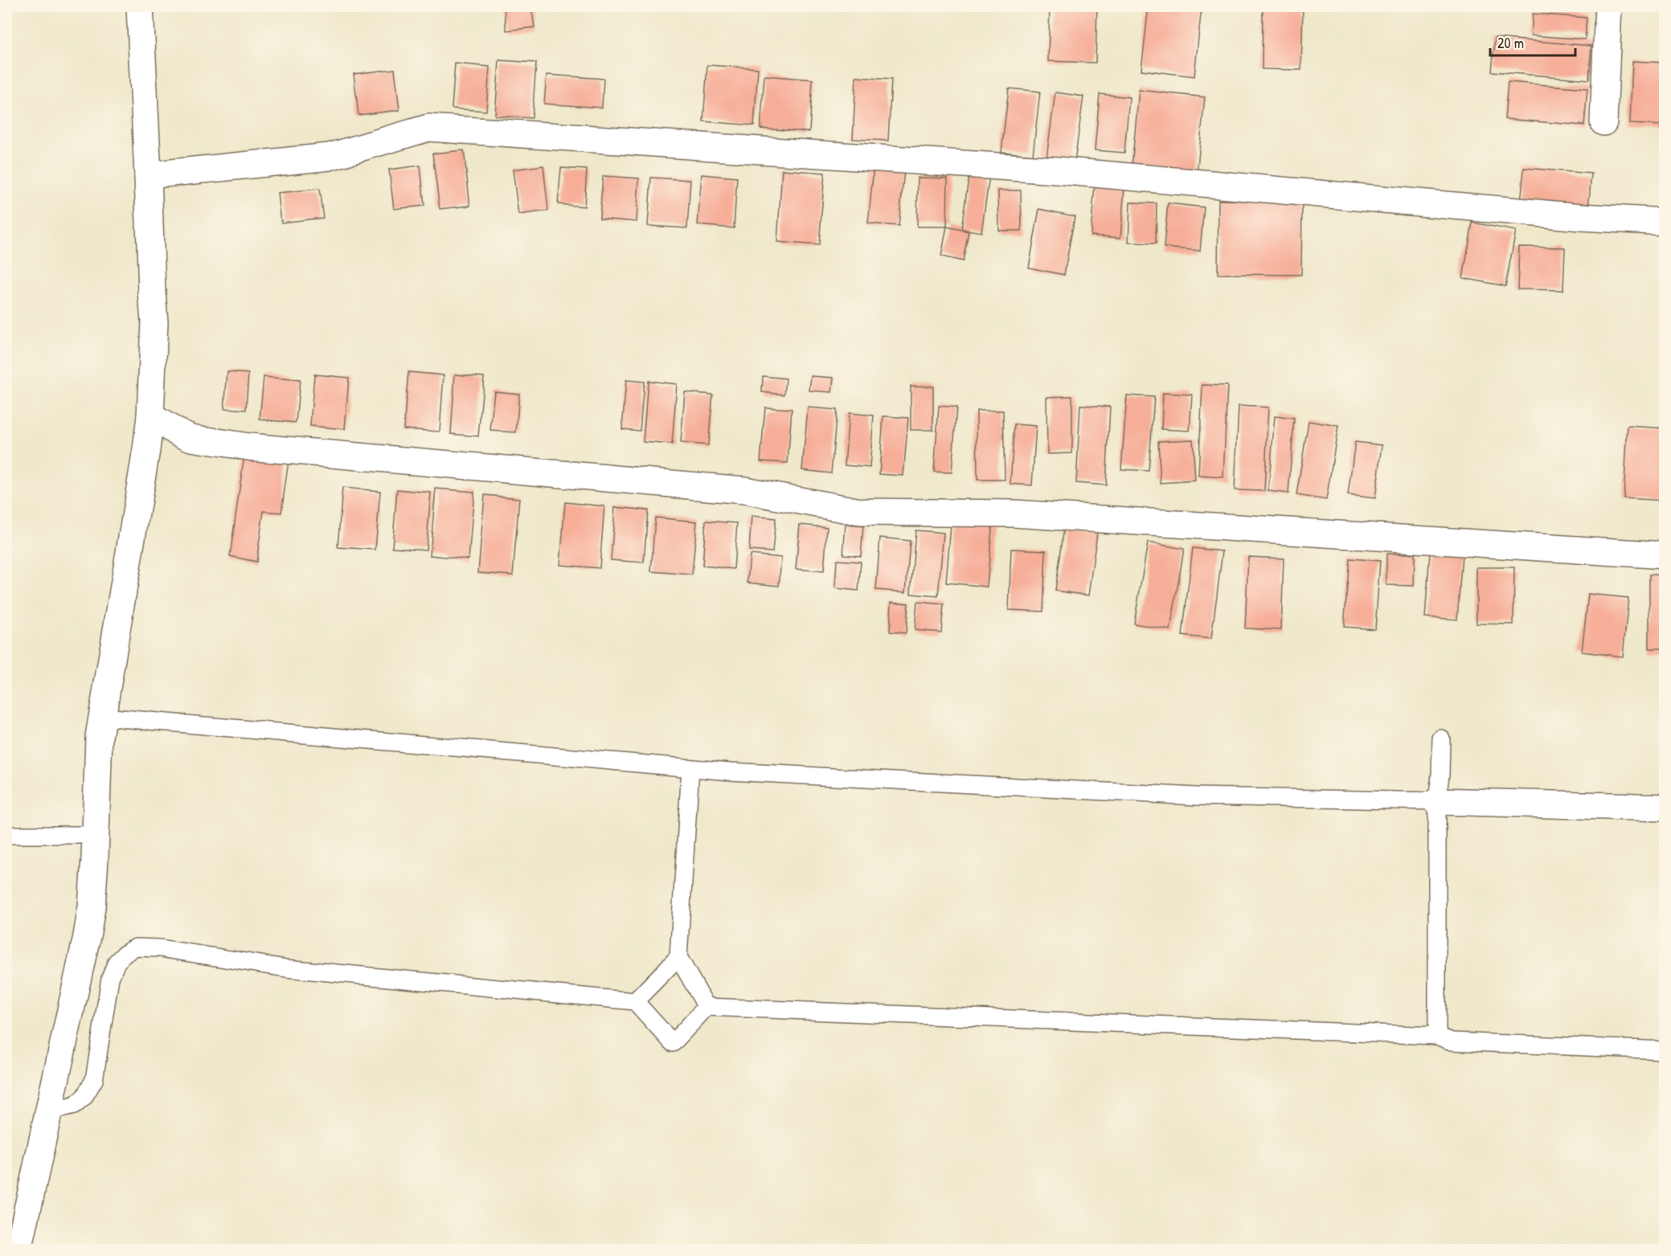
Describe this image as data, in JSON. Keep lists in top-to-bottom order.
{
  "scale_bar": "20 m"
}
